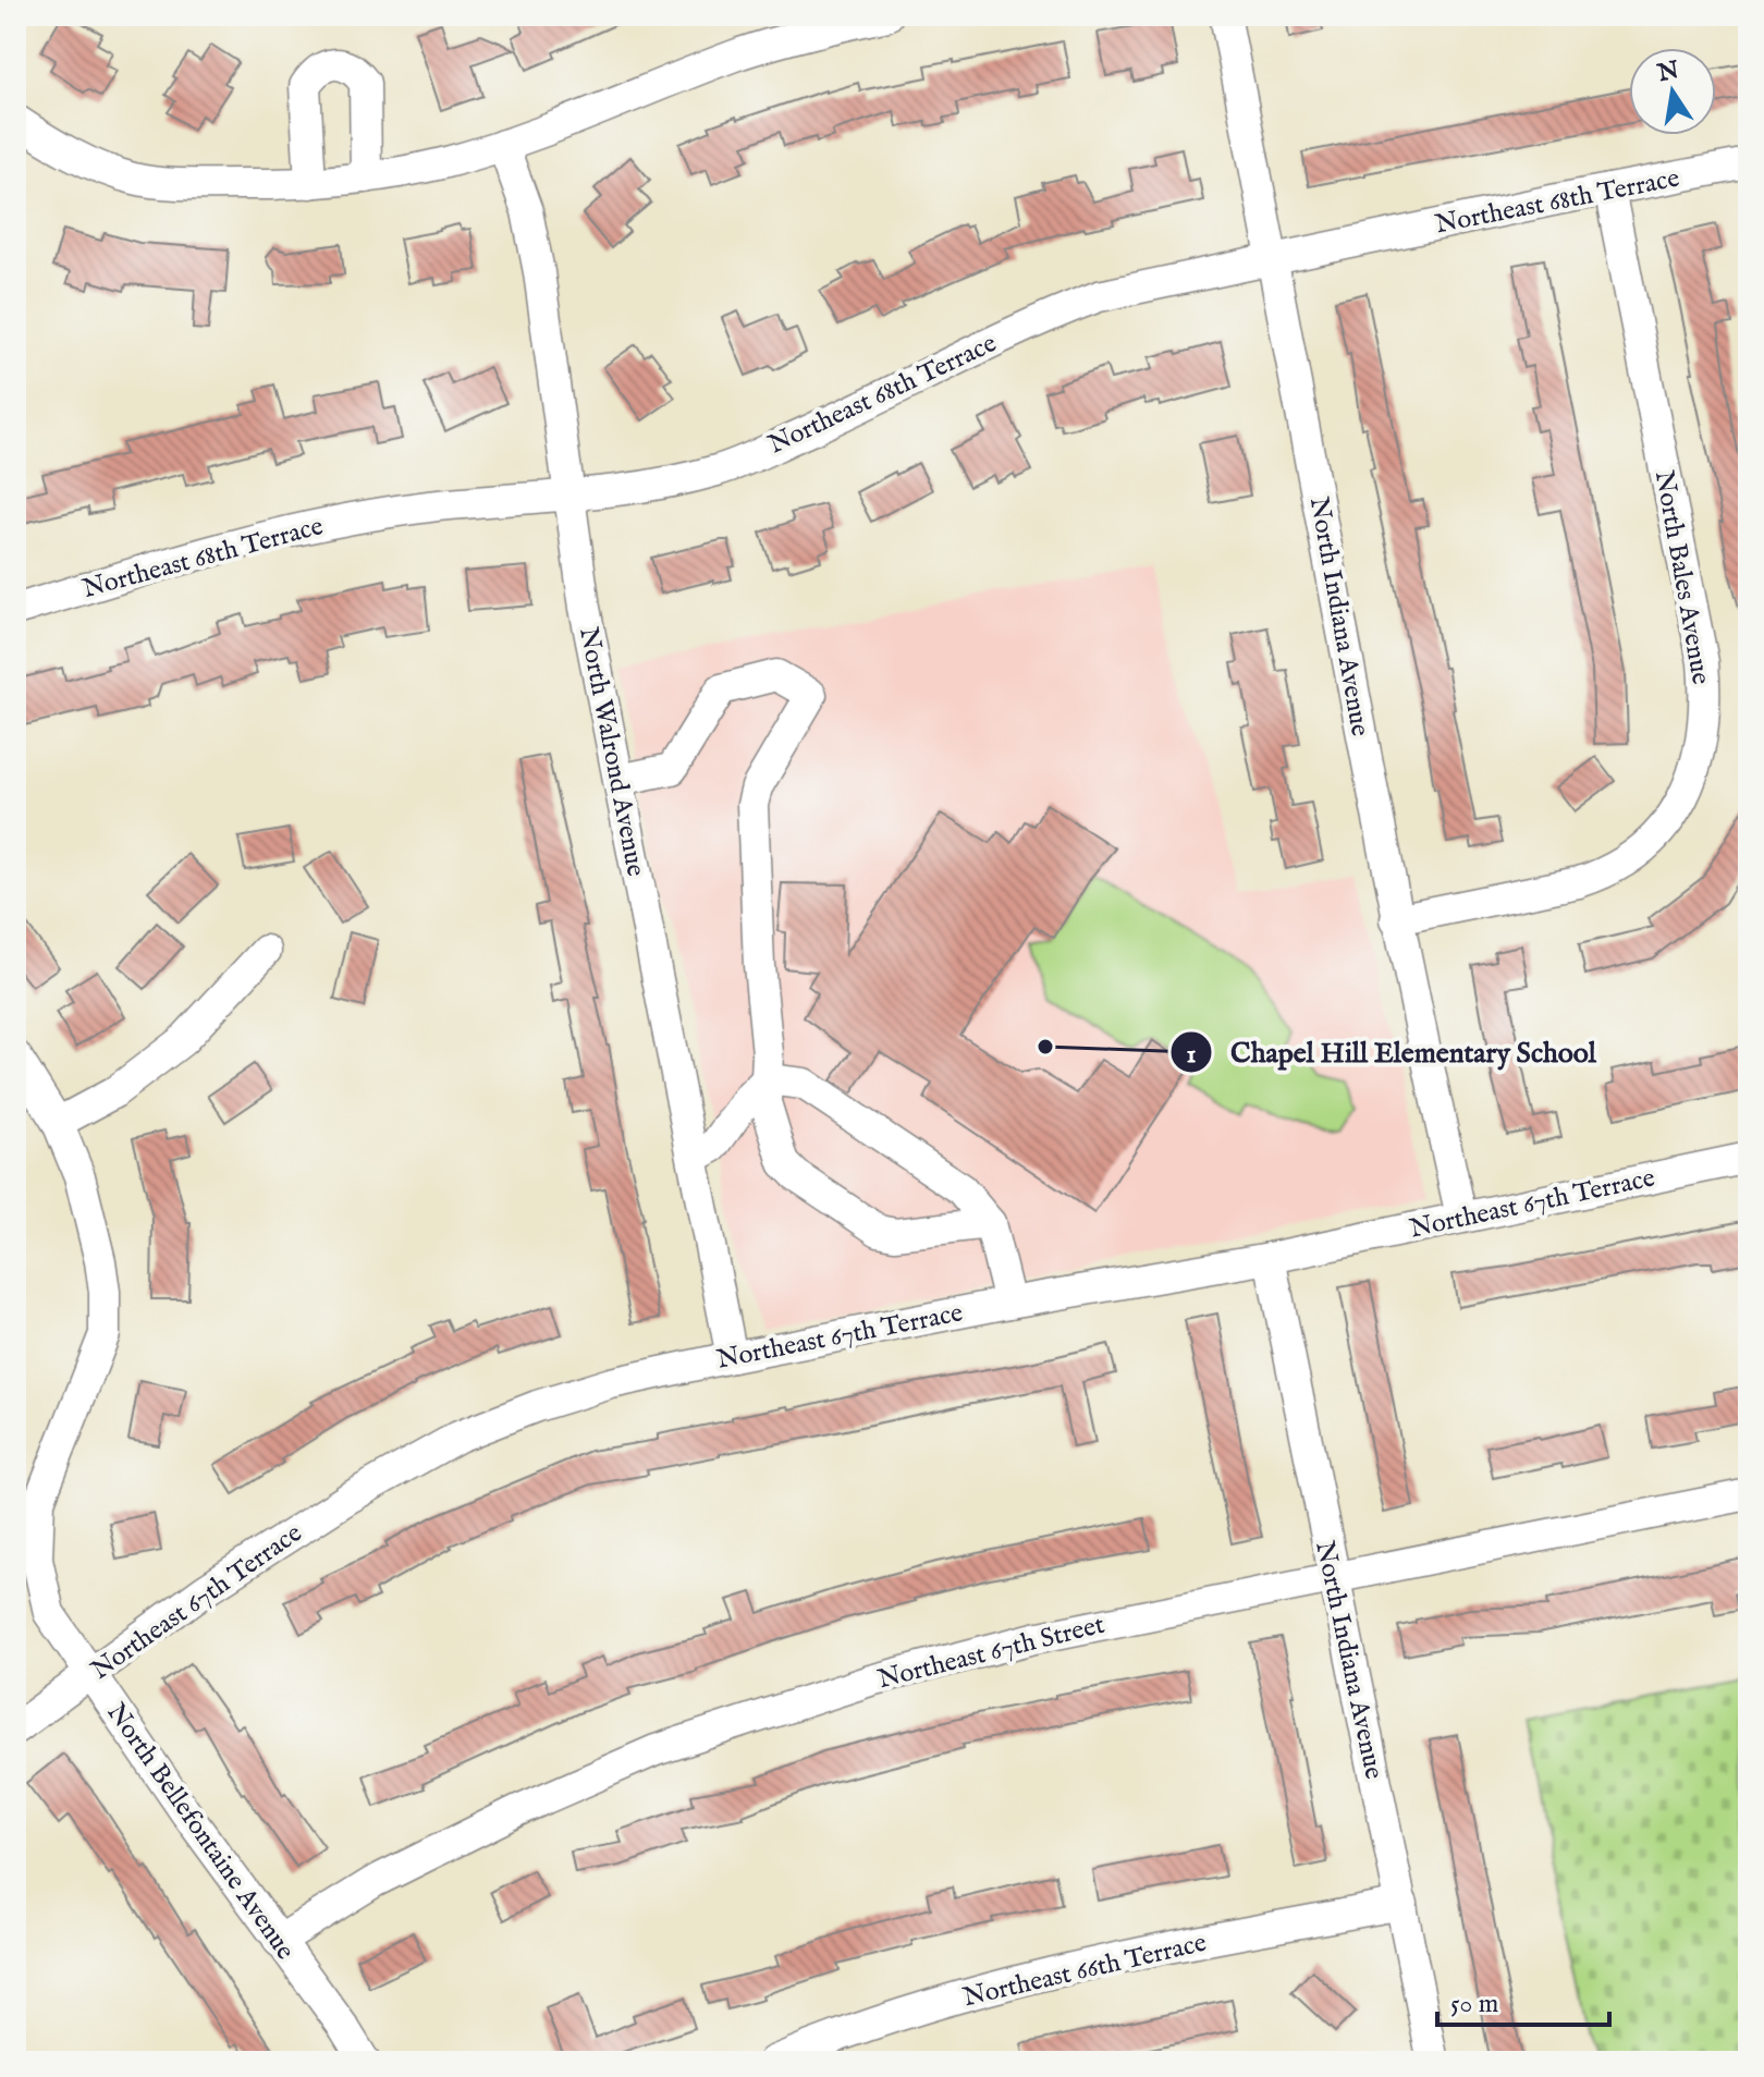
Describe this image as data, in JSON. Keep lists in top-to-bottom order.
{
  "streets": {
    "street": [
      "Northeast 68th Terrace",
      "North Bales Avenue",
      "North Indiana Avenue",
      "North Walrond Avenue",
      "Northeast 67th Terrace",
      "Northeast 67th Street",
      "North Bellefontaine Avenue",
      "Northeast 66th Terrace"
    ]
  },
  "crossings": [
    ["Northeast 68th Terrace", "North Bales Avenue"],
    ["Northeast 68th Terrace", "North Indiana Avenue"],
    ["Northeast 68th Terrace", "North Walrond Avenue"],
    ["North Bales Avenue", "North Indiana Avenue"],
    ["North Indiana Avenue", "Northeast 67th Terrace"],
    ["North Indiana Avenue", "Northeast 67th Street"],
    ["North Indiana Avenue", "Northeast 66th Terrace"],
    ["North Walrond Avenue", "Northeast 67th Terrace"],
    ["Northeast 67th Terrace", "North Bellefontaine Avenue"],
    ["Northeast 67th Street", "North Bellefontaine Avenue"]
  ],
  "places": ["Chapel Hill Elementary School"],
  "scale_bar": "50 m",
  "north": "top"
}
